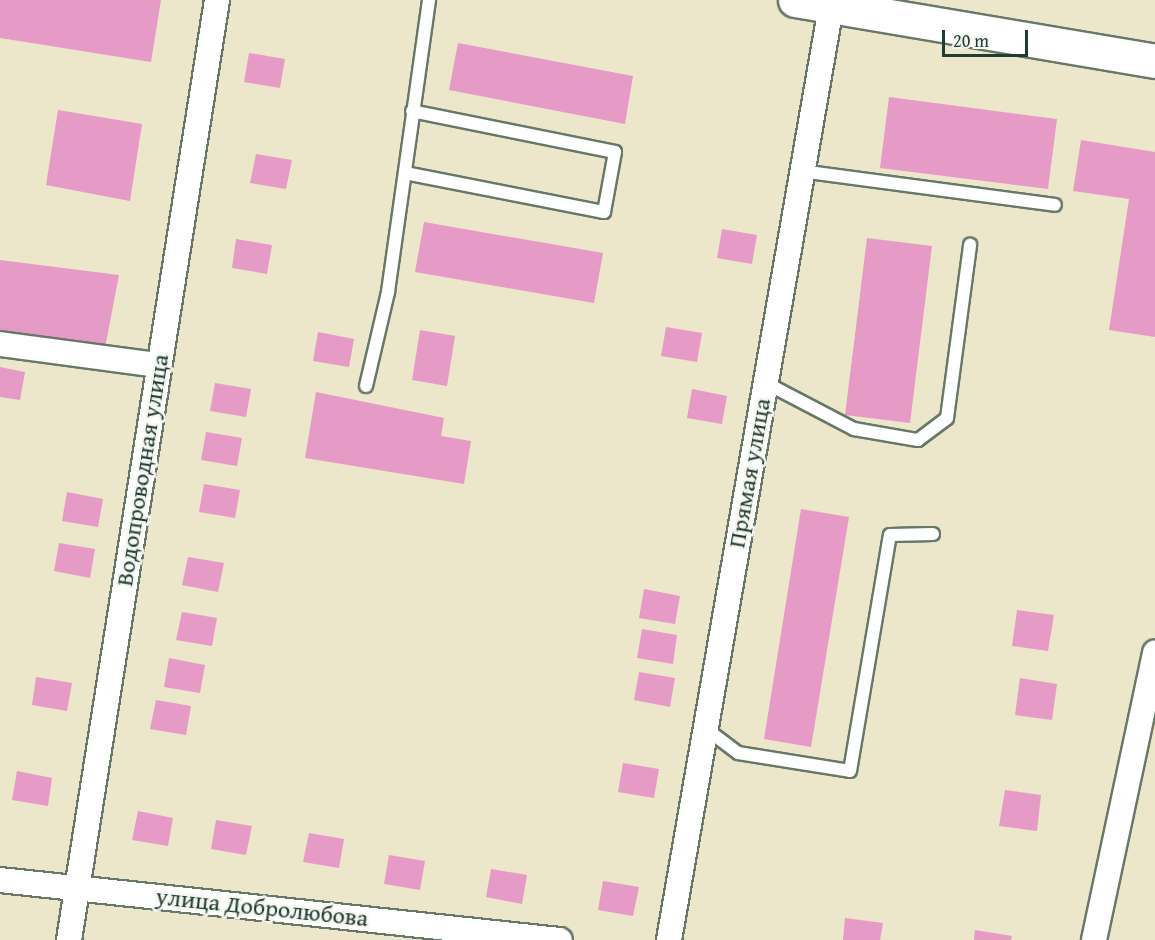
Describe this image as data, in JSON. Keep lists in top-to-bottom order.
{
  "streets": {
    "street": ["Водопроводная улица", "Прямая улица", "улица Добролюбова"]
  },
  "crossings": [
    ["Водопроводная улица", "улица Добролюбова"]
  ],
  "scale_bar": "20 m"
}
